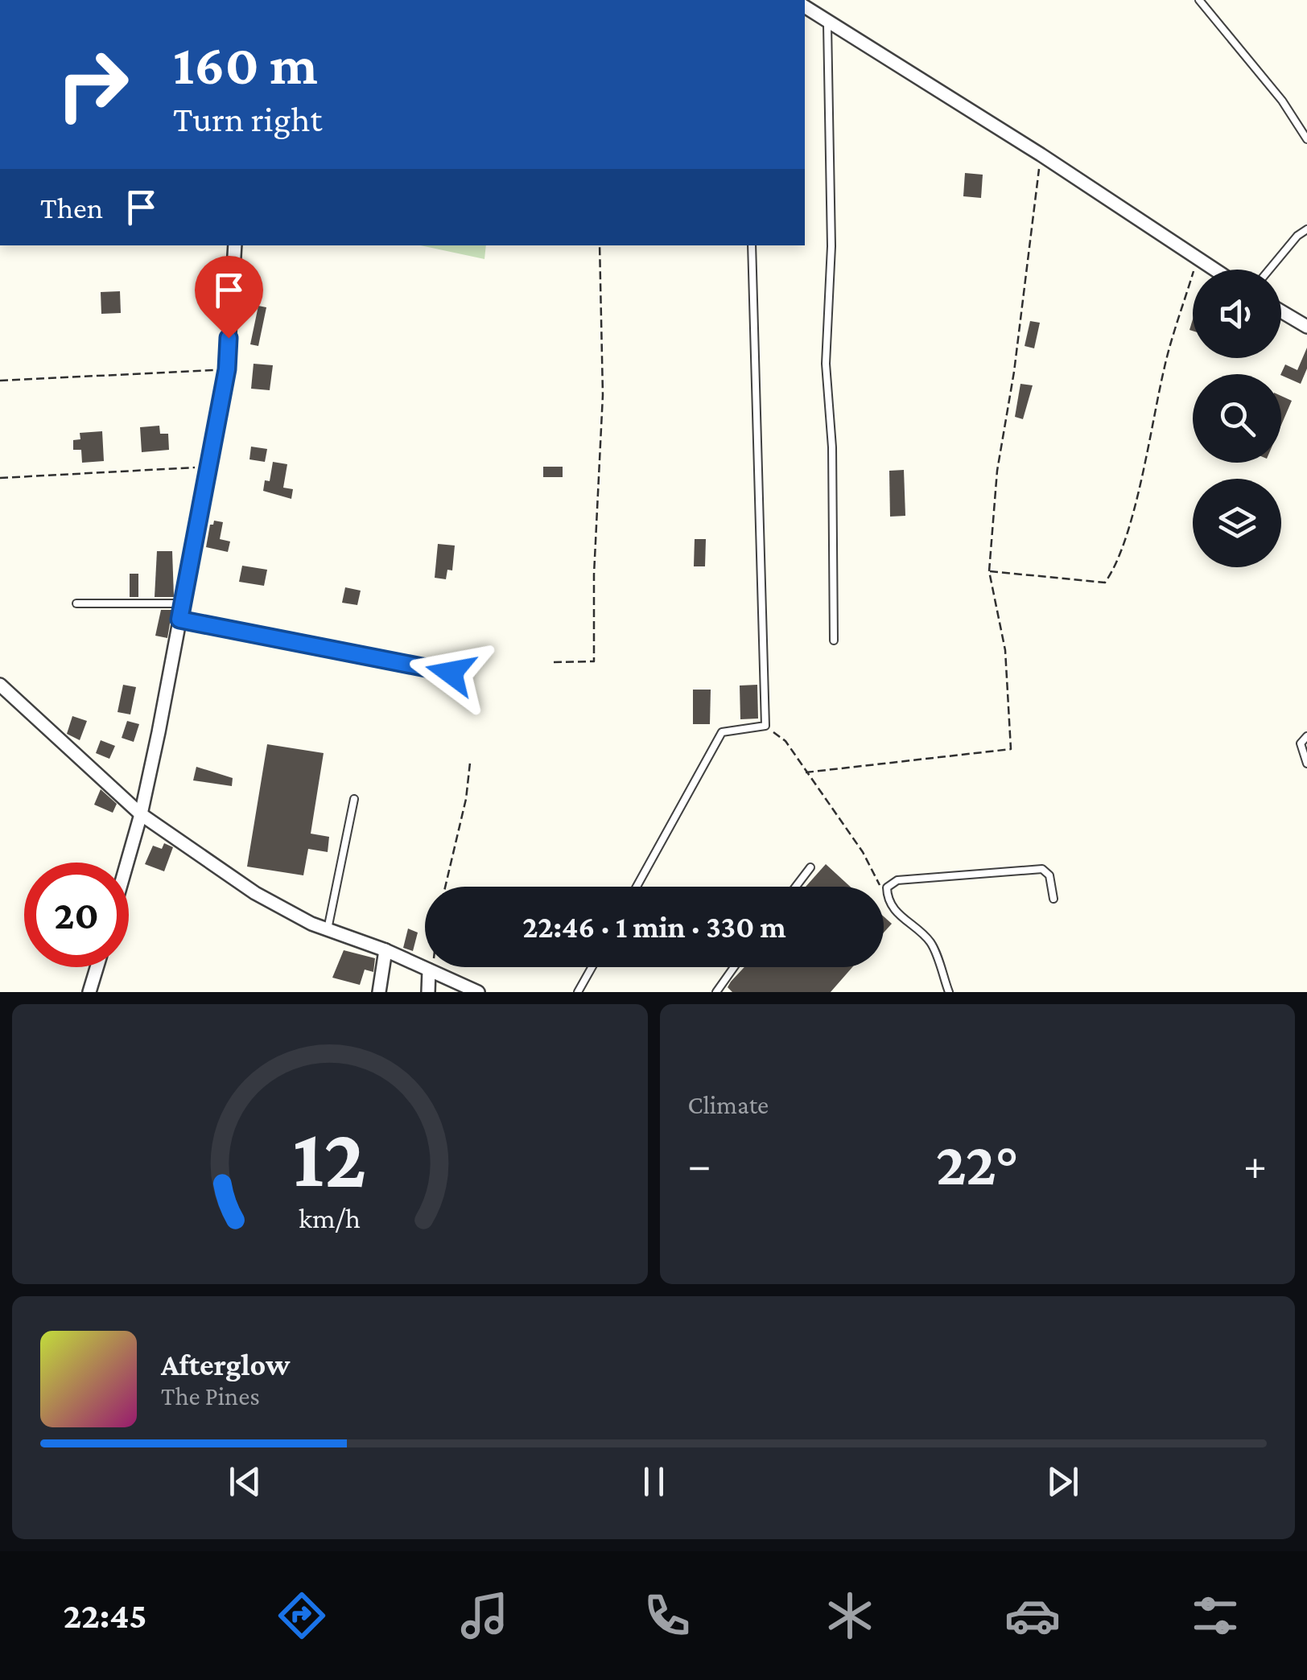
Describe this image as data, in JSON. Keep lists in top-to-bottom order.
{
  "page": {
    "turn": ["160 m", "Turn right"],
    "then": "Then",
    "limit": "20",
    "trip": "22:46 · 1 min · 330 m",
    "tile": "Climate",
    "heat": ["−", "22°", "+"],
    "song": ["Afterglow", "The Pines"],
    "tabs": "22:45",
    "gauge": ["12", "km/h"]
  }
}
